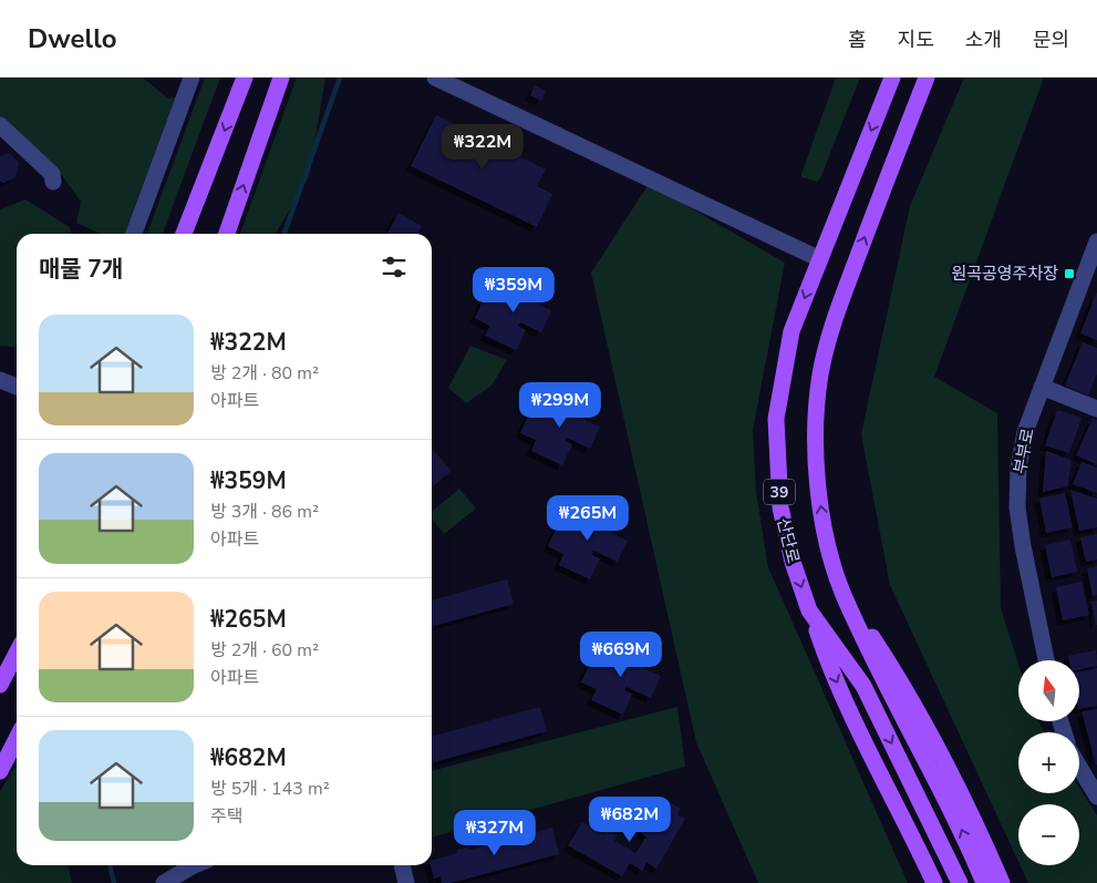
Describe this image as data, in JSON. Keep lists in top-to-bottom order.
{
  "streets": {
    "main road": ["39", "산단로"],
    "street": ["부부로"]
  },
  "places": {
    "transit": ["원곡공영주차장"]
  },
  "north": "top",
  "page": {
    "header": "Dwello",
    "nav": [
      "홈",
      "지도",
      "소개",
      "문의"
    ],
    "price": [
      "₩322M",
      "₩359M",
      "₩299M",
      "₩265M",
      "₩669M",
      "₩682M",
      "₩327M"
    ],
    "heading": "매물 7개",
    "list": [
      {
        "name": "₩322M",
        "note": "방 2개 · 80 m² · 아파트"
      },
      {
        "name": "₩359M",
        "note": "방 3개 · 86 m² · 아파트"
      },
      {
        "name": "₩265M",
        "note": "방 2개 · 60 m² · 아파트"
      },
      {
        "name": "₩682M",
        "note": "방 5개 · 143 m² · 주택"
      }
    ],
    "map_buttons": ["+", "−"]
  }
}
